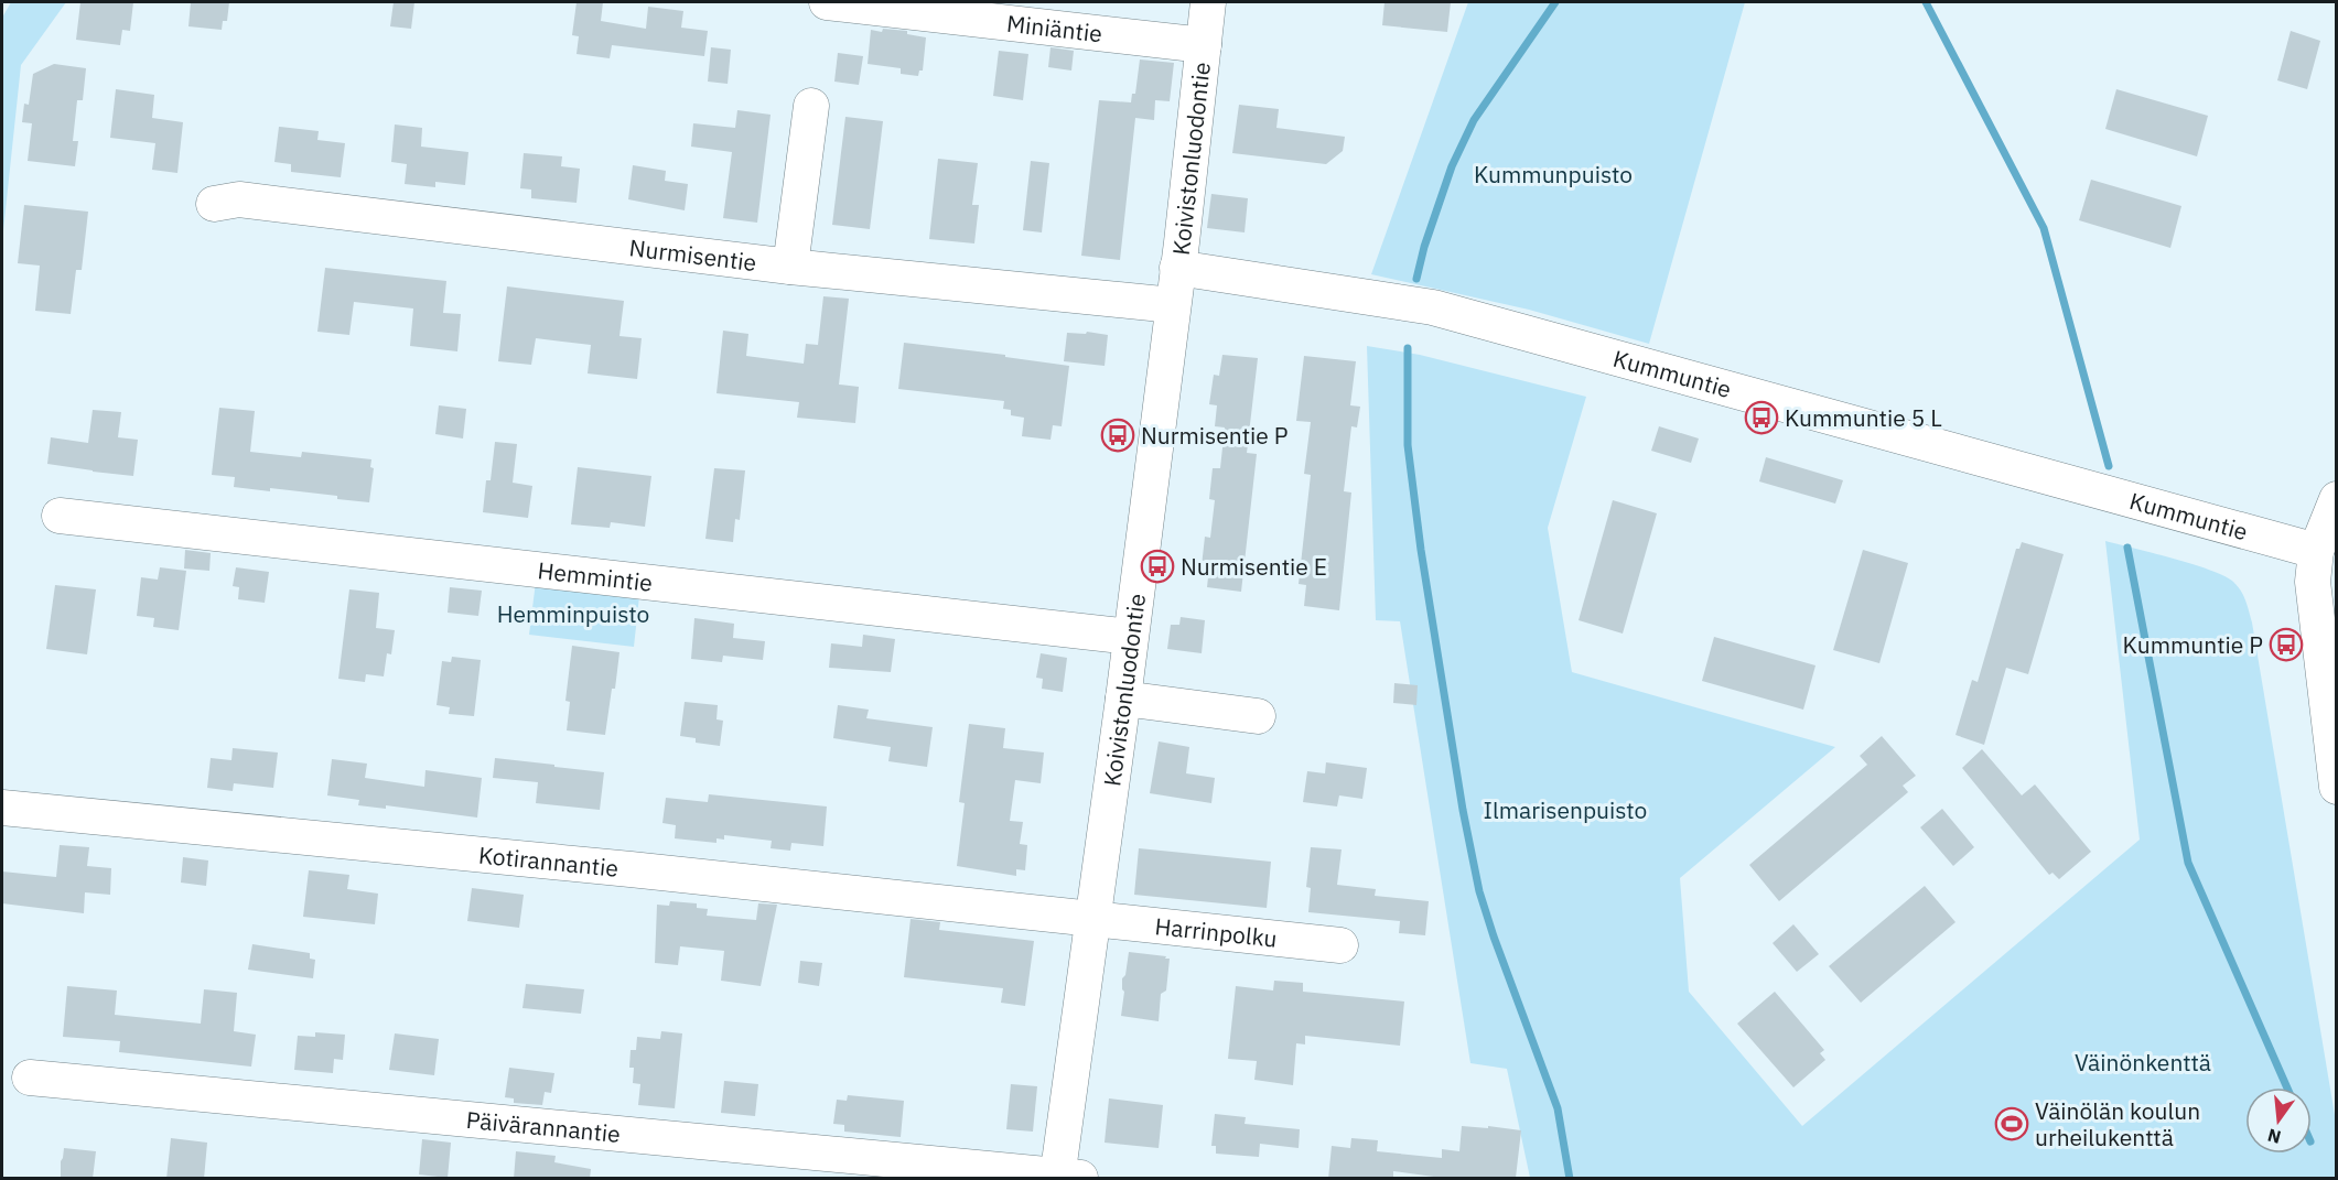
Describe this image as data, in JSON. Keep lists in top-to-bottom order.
{
  "streets": {
    "street": [
      "Miniäntie",
      "Koivistonluodontie",
      "Nurmisentie",
      "Kummuntie",
      "Hemmintie",
      "Kotirannantie",
      "Harrinpolku",
      "Päivärannantie"
    ]
  },
  "crossings": [
    ["Miniäntie", "Koivistonluodontie"],
    ["Koivistonluodontie", "Nurmisentie"],
    ["Koivistonluodontie", "Kummuntie"],
    ["Koivistonluodontie", "Hemmintie"],
    ["Koivistonluodontie", "Kotirannantie"],
    ["Koivistonluodontie", "Harrinpolku"],
    ["Koivistonluodontie", "Päivärannantie"],
    ["Kotirannantie", "Harrinpolku"]
  ],
  "parks": [
    "Kummunpuisto",
    "Hemminpuisto",
    "Ilmarisenpuisto",
    "Väinönkenttä"
  ],
  "places": {
    "bus stop": [
      "Kummuntie 5 L",
      "Nurmisentie P",
      "Nurmisentie E",
      "Kummuntie P"
    ],
    "sports": ["Väinölän koulun urheilukenttä"]
  },
  "north": "bottom"
}
